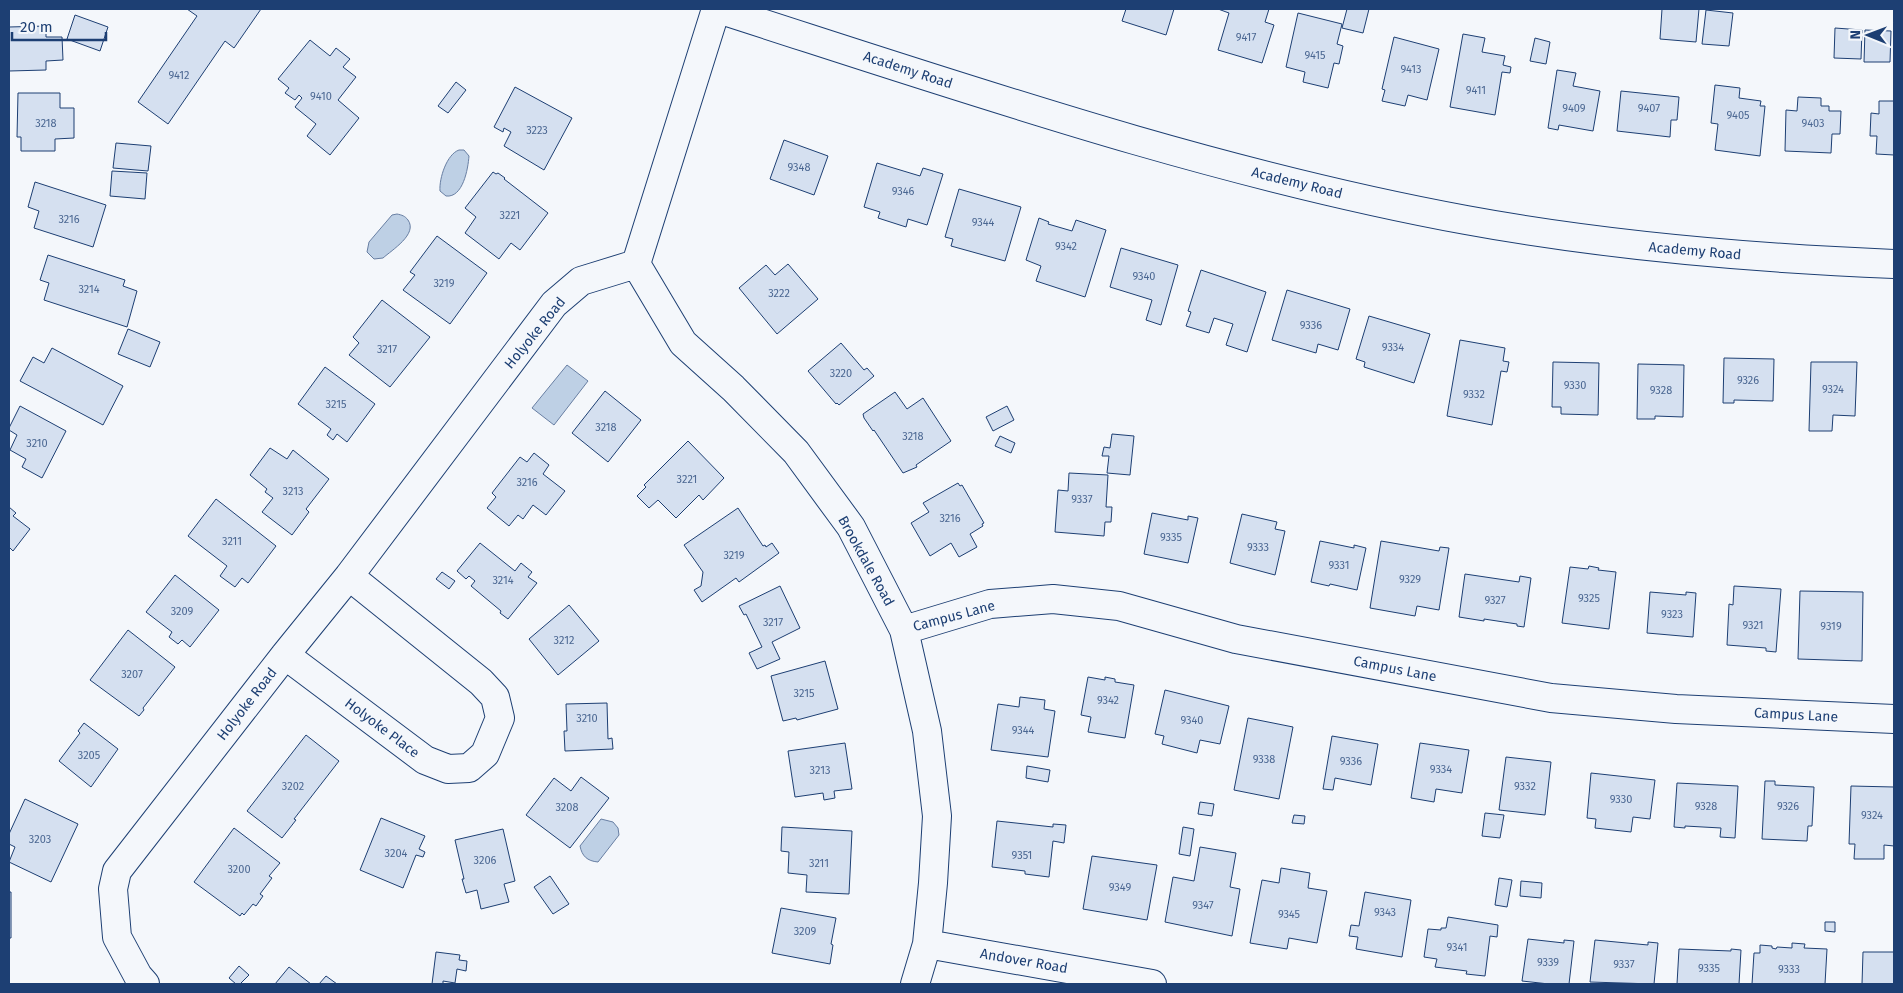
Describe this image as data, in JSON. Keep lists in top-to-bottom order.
{
  "streets": {
    "street": [
      "Academy Road",
      "Holyoke Road",
      "Brookdale Road",
      "Campus Lane",
      "Holyoke Place",
      "Andover Road"
    ]
  },
  "crossings": [
    ["Holyoke Road", "Brookdale Road"],
    ["Holyoke Road", "Holyoke Place"],
    ["Brookdale Road", "Campus Lane"],
    ["Brookdale Road", "Andover Road"]
  ],
  "house_numbers": [
    "9417",
    "9415",
    "9413",
    "9412",
    "9411",
    "9410",
    "9409",
    "9407",
    "9405",
    "3218",
    "9403",
    "3223",
    "9348",
    "9346",
    "3221",
    "3216",
    "9344",
    "9342",
    "9340",
    "3219",
    "3214",
    "3222",
    "9336",
    "9334",
    "3217",
    "3220",
    "9326",
    "9330",
    "9324",
    "9328",
    "9332",
    "3215",
    "3218",
    "3218",
    "3210",
    "3221",
    "3216",
    "3213",
    "9337",
    "3216",
    "9335",
    "3211",
    "9333",
    "3219",
    "9331",
    "9329",
    "3214",
    "9325",
    "9327",
    "3209",
    "9323",
    "3217",
    "9321",
    "9319",
    "3212",
    "3207",
    "3215",
    "9342",
    "3210",
    "9340",
    "9344",
    "3205",
    "9338",
    "9336",
    "9334",
    "3213",
    "3202",
    "9332",
    "9330",
    "9328",
    "9326",
    "3208",
    "9324",
    "3203",
    "3204",
    "9351",
    "3206",
    "3211",
    "3200",
    "9349",
    "9347",
    "9343",
    "9345",
    "3209",
    "9341",
    "9339",
    "9337",
    "9335",
    "9333"
  ],
  "scale_bar": "20 m",
  "north": "left"
}
